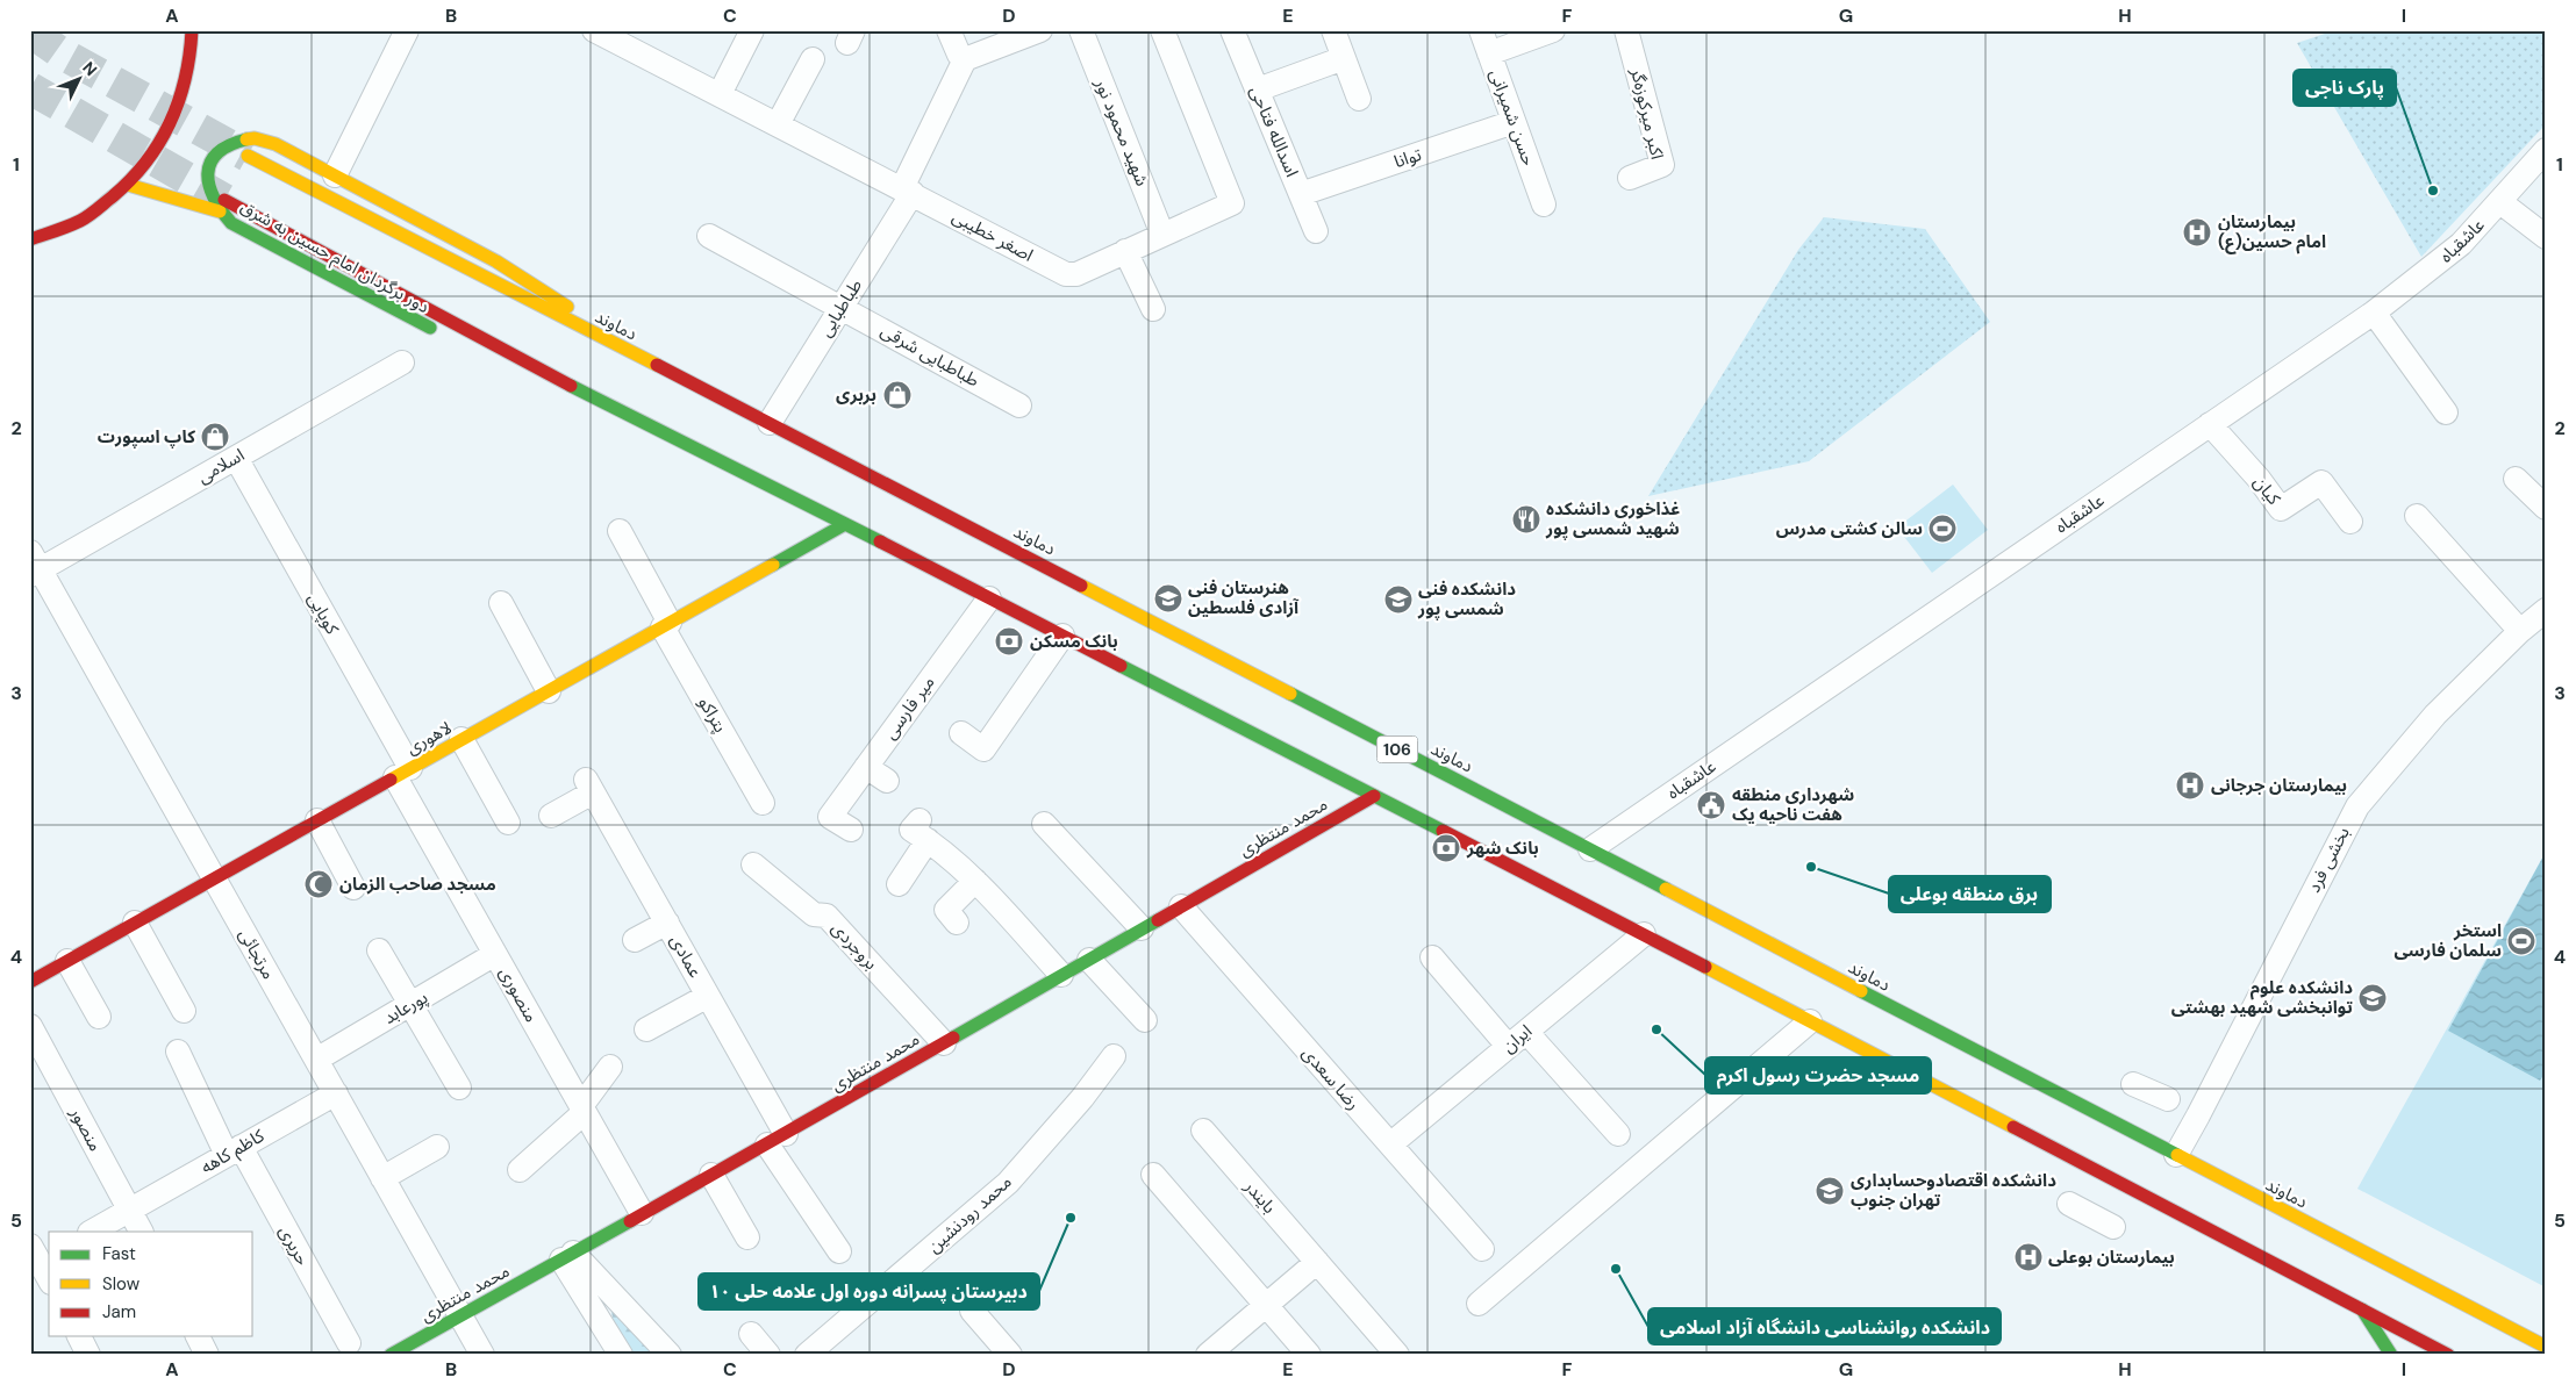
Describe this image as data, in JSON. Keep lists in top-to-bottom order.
{
  "streets": {
    "main road": [
      "دور برگردان امام حسین به شرق",
      "دماوند",
      "لاهوری",
      "106",
      "محمد منتظری"
    ],
    "street": [
      "اکبر میرکوزه‌گر",
      "حسن شمیرانی",
      "اسدالله فتاحی",
      "شهید محمود نور",
      "توانا",
      "اصغر خطیبی",
      "عاشقباه",
      "طباطبایی",
      "طباطبایی شرقی",
      "اسلامی",
      "کیان",
      "کوپایی",
      "میر فارسی",
      "پتراکو",
      "بخشی فرد",
      "بروجردی",
      "مرتجائی",
      "عمادی",
      "منصوری",
      "پورعابد",
      "ایران",
      "رضا سعدی",
      "منصور",
      "کاظم کاهه",
      "بایندر",
      "محمد رودنشین",
      "حریری"
    ]
  },
  "crossings": [
    ["حسن شمیرانی", "توانا"],
    ["اسدالله فتاحی", "توانا"],
    ["شهید محمود نور", "اصغر خطیبی"],
    ["اصغر خطیبی", "طباطبایی"],
    ["عاشقباه", "دماوند"],
    ["عاشقباه", "کیان"],
    ["دور برگردان امام حسین به شرق", "دماوند"],
    ["طباطبایی", "دماوند"],
    ["طباطبایی", "طباطبایی شرقی"],
    ["دماوند", "بخشی فرد"],
    ["اسلامی", "کوپایی"],
    ["اسلامی", "مرتجائی"],
    ["کوپایی", "لاهوری"],
    ["کوپایی", "منصوری"],
    ["پتراکو", "لاهوری"],
    ["لاهوری", "مرتجائی"],
    ["لاهوری", "منصوری"],
    ["محمد منتظری", "بروجردی"],
    ["محمد منتظری", "مرتجائی"],
    ["محمد منتظری", "عمادی"],
    ["محمد منتظری", "منصوری"],
    ["محمد منتظری", "رضا سعدی"],
    ["مرتجائی", "پورعابد"],
    ["مرتجائی", "کاظم کاهه"],
    ["منصوری", "پورعابد"],
    ["ایران", "رضا سعدی"],
    ["منصور", "کاظم کاهه"],
    ["کاظم کاهه", "حریری"]
  ],
  "places": {
    "other": [
      "پارک ناجی",
      "برق منطقه بوعلی",
      "مسجد حضرت رسول اکرم",
      "دبیرستان پسرانه دوره اول علامه حلی ۱۰",
      "دانشکده روانشناسی دانشگاه آزاد اسلامی"
    ],
    "hospital": ["بیمارستان امام حسین(ع)", "بیمارستان جرجانی", "بیمارستان بوعلی"],
    "shop": ["بربری", "کاپ اسپورت"],
    "restaurant": ["غذاخوری دانشکده شهید شمسی پور"],
    "sports": ["سالن کشتی مدرس", "استخر سلمان فارسی"],
    "school or university": [
      "هنرستان فنی آزادی فلسطین",
      "دانشکده فنی شمسی پور",
      "دانشکده علوم توانبخشی شهید بهشتی",
      "دانشکده اقتصادوحسابداری تهران جنوب"
    ],
    "bank": ["بانک مسکن", "بانک شهر"],
    "public building": ["شهرداری منطقه هفت ناحیه یک"],
    "mosque": ["مسجد صاحب الزمان"]
  },
  "legend": ["Fast", "Slow", "Jam"],
  "north": "top right",
  "grid": {
    "columns": [
      "A",
      "B",
      "C",
      "D",
      "E",
      "F",
      "G",
      "H",
      "I"
    ],
    "rows": [
      "1",
      "2",
      "3",
      "4",
      "5"
    ]
  }
}
